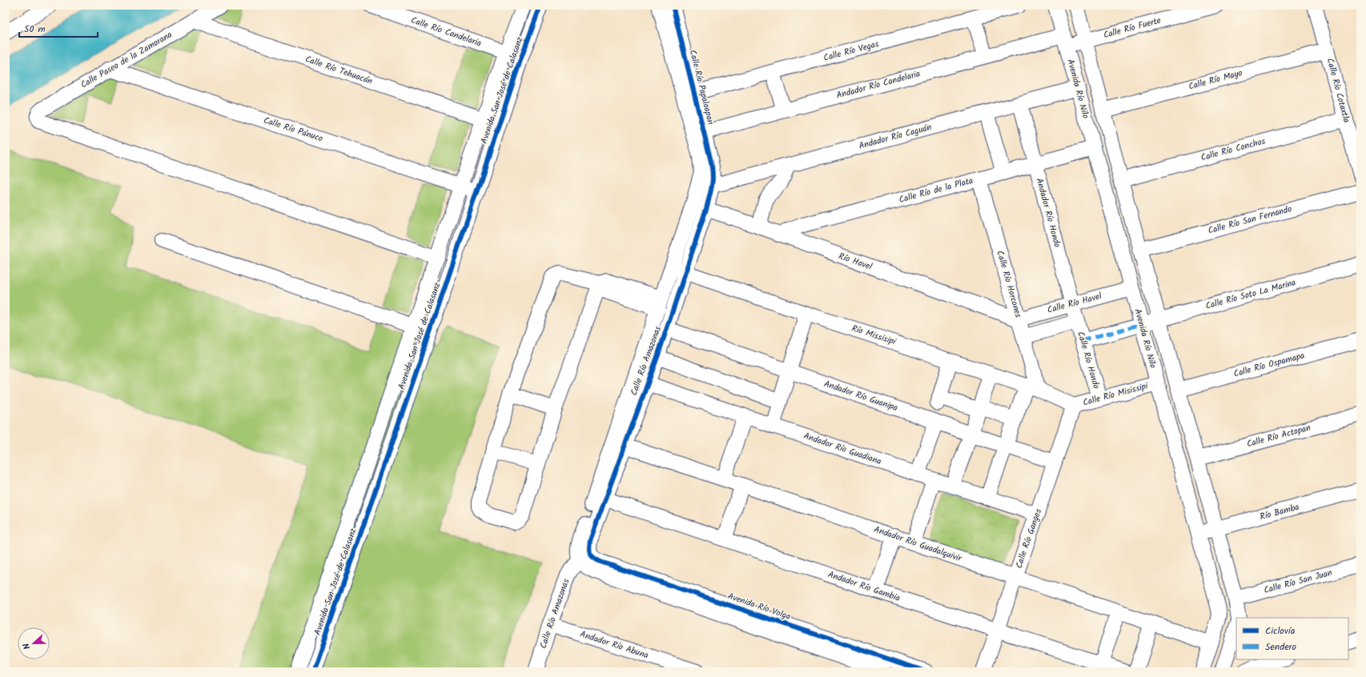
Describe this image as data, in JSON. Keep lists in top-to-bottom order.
{
  "streets": {
    "street": [
      "Calle Río Fuerte",
      "Calle Río Candelaria",
      "Calle Río Vegas",
      "Calle Paseo de la Zamorana",
      "Calle Río Tehuacán",
      "Calle Río Mayo",
      "Andador Río Candelaria",
      "Calle Río Papaloapan",
      "Avenida Río Nilo",
      "Avenida San José de Calasanz",
      "Calle Río Cotaxtla",
      "Calle Río Pánuco",
      "Andador Río Caguán",
      "Calle Río Conchos",
      "Calle Río de la Plata",
      "Andador Río Hondo",
      "Calle Río San Fernando",
      "Río Havel",
      "Calle Río Horcones",
      "Calle Río Soto La Marina",
      "Calle Río Havel",
      "Río Missisipi",
      "Calle Río Hondo",
      "Calle Río Amazonas",
      "Calle Río Ospamapa",
      "Calle Río Misissipi",
      "Andador Río Guanipa",
      "Calle Río Actopan",
      "Andador Río Guadiana",
      "Río Bamba",
      "Calle Río Ganges",
      "Andador Río Guadalquivir",
      "Calle Río San Juan",
      "Andador Río Gambia",
      "Avenida Río Volga",
      "Andador Río Abuna"
    ]
  },
  "crossings": [
    ["Calle Río Fuerte", "Andador Río Candelaria"],
    ["Calle Río Fuerte", "Avenida Río Nilo"],
    ["Calle Río Candelaria", "Avenida San José de Calasanz"],
    ["Calle Río Vegas", "Calle Río Papaloapan"],
    ["Calle Paseo de la Zamorana", "Calle Río Tehuacán"],
    ["Calle Paseo de la Zamorana", "Avenida San José de Calasanz"],
    ["Calle Paseo de la Zamorana", "Calle Río Pánuco"],
    ["Calle Río Tehuacán", "Avenida San José de Calasanz"],
    ["Calle Río Mayo", "Avenida Río Nilo"],
    ["Calle Río Mayo", "Calle Río Cotaxtla"],
    ["Andador Río Candelaria", "Calle Río Papaloapan"],
    ["Andador Río Candelaria", "Avenida Río Nilo"],
    ["Calle Río Papaloapan", "Andador Río Caguán"],
    ["Calle Río Papaloapan", "Calle Río Amazonas"],
    ["Avenida Río Nilo", "Andador Río Caguán"],
    ["Avenida Río Nilo", "Calle Río Conchos"],
    ["Avenida Río Nilo", "Calle Río de la Plata"],
    ["Avenida Río Nilo", "Calle Río San Fernando"],
    ["Avenida Río Nilo", "Calle Río Soto La Marina"],
    ["Avenida Río Nilo", "Calle Río Havel"],
    ["Avenida Río Nilo", "Calle Río Ospamapa"],
    ["Avenida Río Nilo", "Calle Río Misissipi"],
    ["Avenida Río Nilo", "Calle Río Actopan"],
    ["Avenida Río Nilo", "Río Bamba"],
    ["Avenida Río Nilo", "Andador Río Guadalquivir"],
    ["Avenida Río Nilo", "Calle Río San Juan"],
    ["Avenida San José de Calasanz", "Calle Río Pánuco"],
    ["Calle Río Cotaxtla", "Calle Río Conchos"],
    ["Andador Río Caguán", "Andador Río Hondo"],
    ["Andador Río Caguán", "Calle Río Amazonas"],
    ["Calle Río de la Plata", "Andador Río Hondo"],
    ["Calle Río de la Plata", "Río Havel"],
    ["Calle Río de la Plata", "Calle Río Horcones"],
    ["Andador Río Hondo", "Calle Río Havel"],
    ["Andador Río Hondo", "Calle Río Hondo"],
    ["Río Havel", "Calle Río Horcones"],
    ["Río Havel", "Calle Río Havel"],
    ["Río Havel", "Calle Río Amazonas"],
    ["Calle Río Horcones", "Calle Río Havel"],
    ["Calle Río Horcones", "Río Missisipi"],
    ["Calle Río Soto La Marina", "Calle Río Hondo"],
    ["Río Missisipi", "Calle Río Amazonas"],
    ["Río Missisipi", "Calle Río Misissipi"],
    ["Río Missisipi", "Calle Río Ganges"],
    ["Calle Río Hondo", "Calle Río Misissipi"],
    ["Calle Río Amazonas", "Andador Río Guanipa"],
    ["Calle Río Amazonas", "Andador Río Guadiana"],
    ["Calle Río Amazonas", "Andador Río Guadalquivir"],
    ["Calle Río Amazonas", "Andador Río Gambia"],
    ["Calle Río Amazonas", "Avenida Río Volga"],
    ["Calle Río Amazonas", "Andador Río Abuna"],
    ["Calle Río Misissipi", "Calle Río Ganges"],
    ["Andador Río Guanipa", "Calle Río Ganges"],
    ["Andador Río Guadiana", "Calle Río Ganges"],
    ["Calle Río Ganges", "Andador Río Guadalquivir"],
    ["Calle Río Ganges", "Andador Río Gambia"]
  ],
  "legend": ["Ciclovía", "Sendero"],
  "scale_bar": "50 m",
  "north": "left"
}
